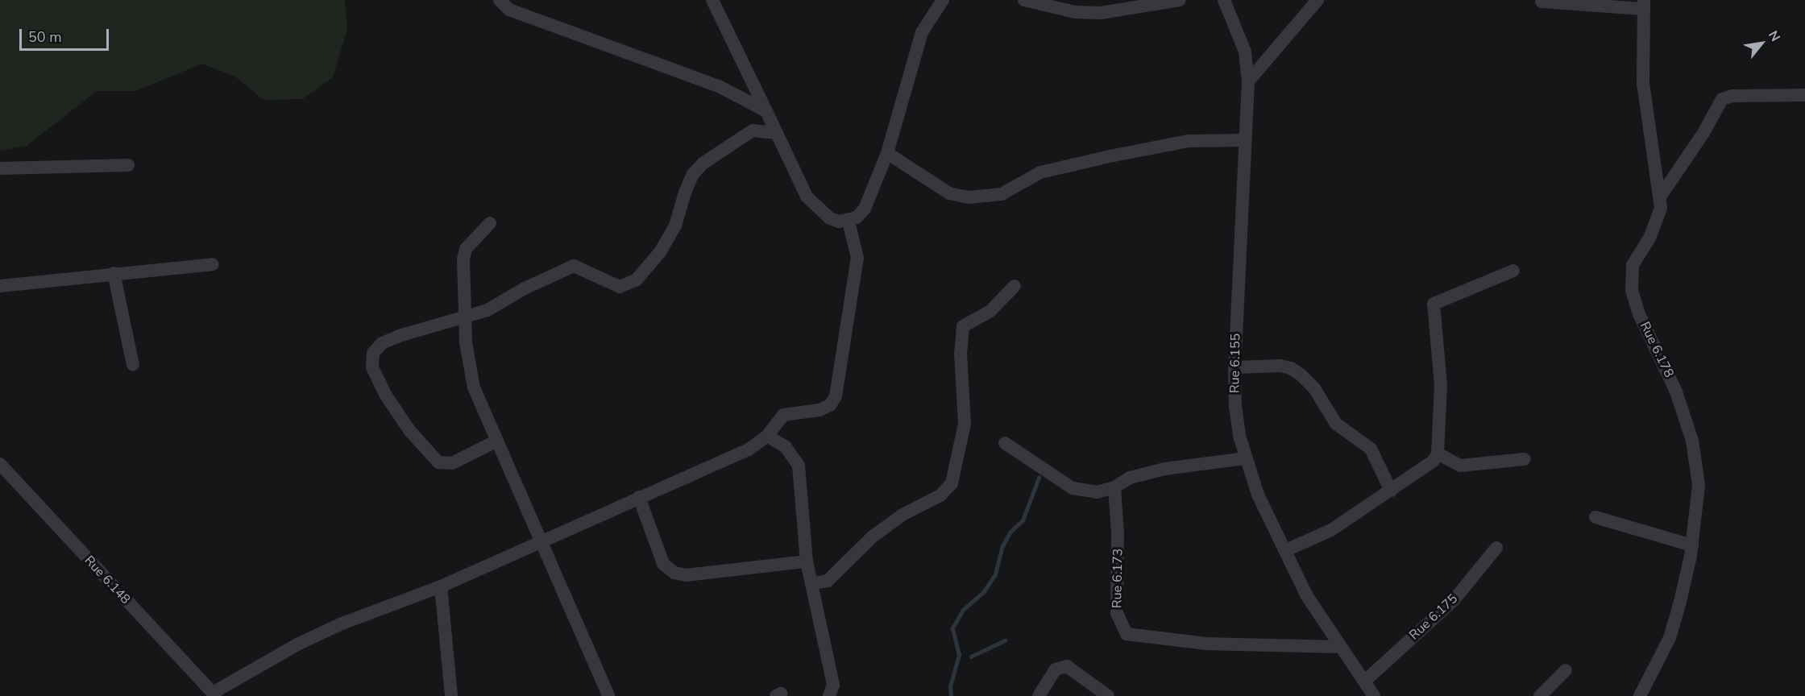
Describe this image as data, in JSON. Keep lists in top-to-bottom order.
{
  "streets": {
    "street": [
      "Rue 6.178",
      "Rue 6.155",
      "Rue 6.173",
      "Rue 6.148",
      "Rue 6.175"
    ]
  },
  "crossings": [
    ["Rue 6.155", "Rue 6.173"],
    ["Rue 6.155", "Rue 6.175"]
  ],
  "scale_bar": "50 m",
  "north": "top right"
}
